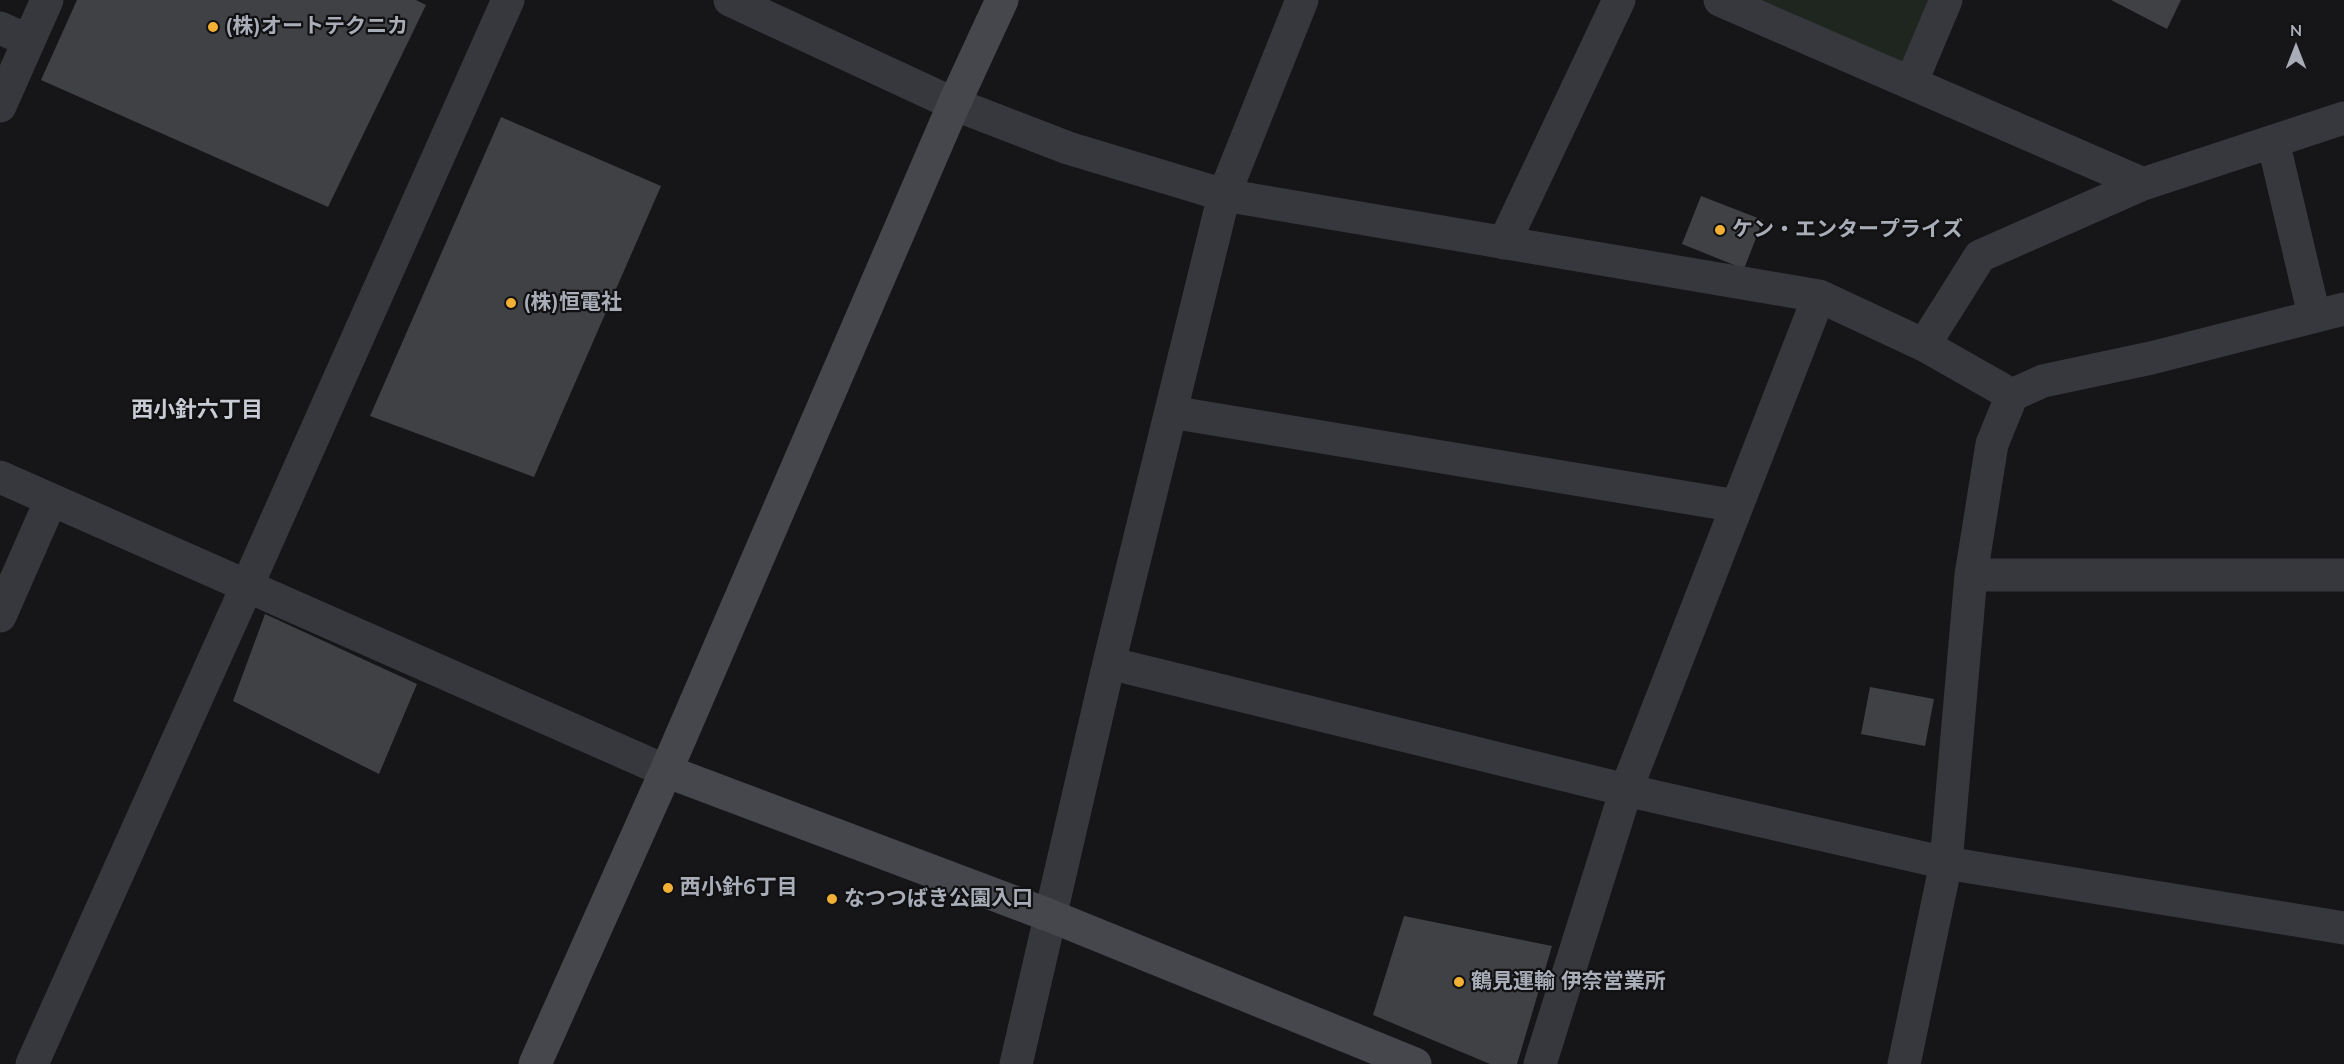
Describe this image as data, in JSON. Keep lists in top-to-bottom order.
{
  "districts": ["西小針六丁目"],
  "places": [
    "(株)オートテクニカ",
    "ケン・エンタープライズ",
    "(株)恒電社",
    "西小針6丁目",
    "なつつばき公園入口",
    "鶴見運輸 伊奈営業所"
  ],
  "north": "top"
}
